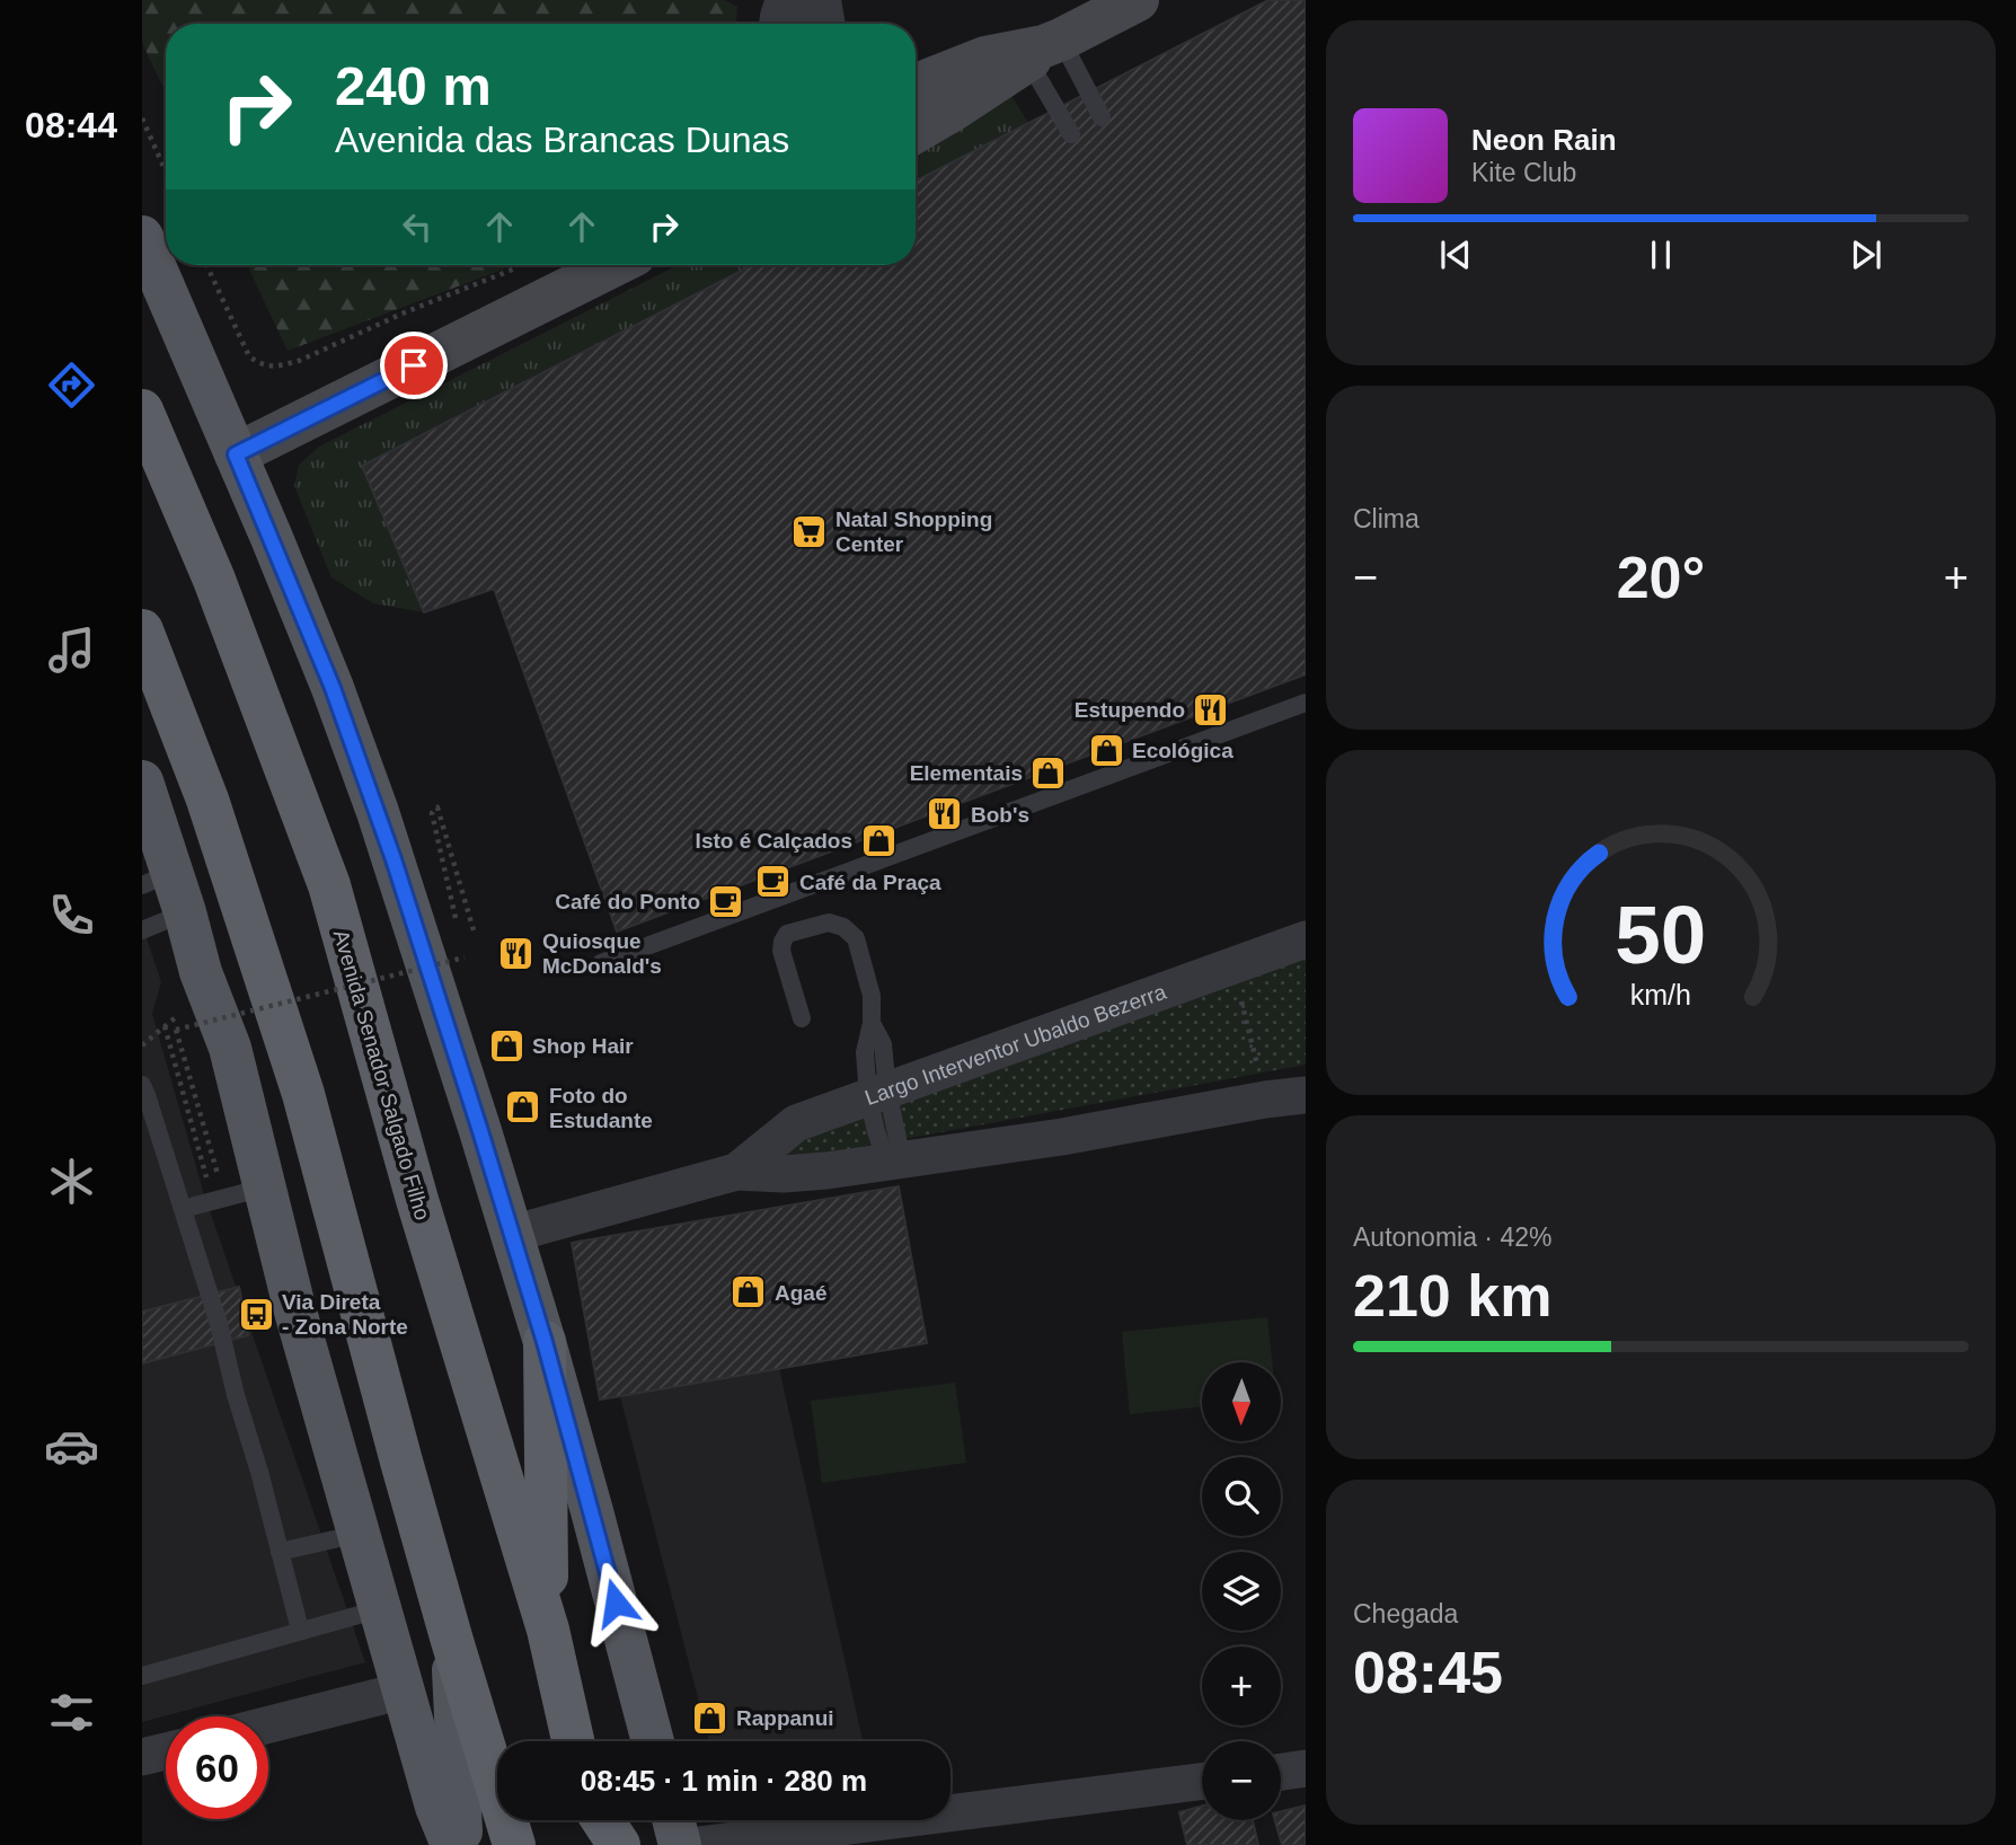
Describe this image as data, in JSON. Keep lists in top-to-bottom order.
{
  "streets": {
    "highway": ["Avenida Senador Salgado Filho"],
    "street": ["Largo Interventor Ubaldo Bezerra"]
  },
  "places": {
    "supermarket": ["Natal Shopping Center"],
    "restaurant": ["Estupendo", "Bob's", "Quiosque McDonald's"],
    "shop": [
      "Ecológica",
      "Elementais",
      "Isto é Calçados",
      "Shop Hair",
      "Foto do Estudante",
      "Agaé",
      "Rappanui"
    ],
    "cafe": ["Café da Praça", "Café do Ponto"],
    "bus stop": ["Via Direta - Zona Norte"]
  },
  "north": "bottom",
  "page": {
    "tabs": "08:44",
    "turn": ["240 m", "Avenida das Brancas Dunas"],
    "song": ["Neon Rain", "Kite Club"],
    "tile": [
      "Clima",
      ["Autonomia · 42%", "210 km"],
      ["Chegada", "08:45"]
    ],
    "heat": ["−", "20°", "+"],
    "map_buttons": ["+", "−"],
    "limit": "60",
    "trip": "08:45 · 1 min · 280 m",
    "gauge": ["50", "km/h"]
  }
}
